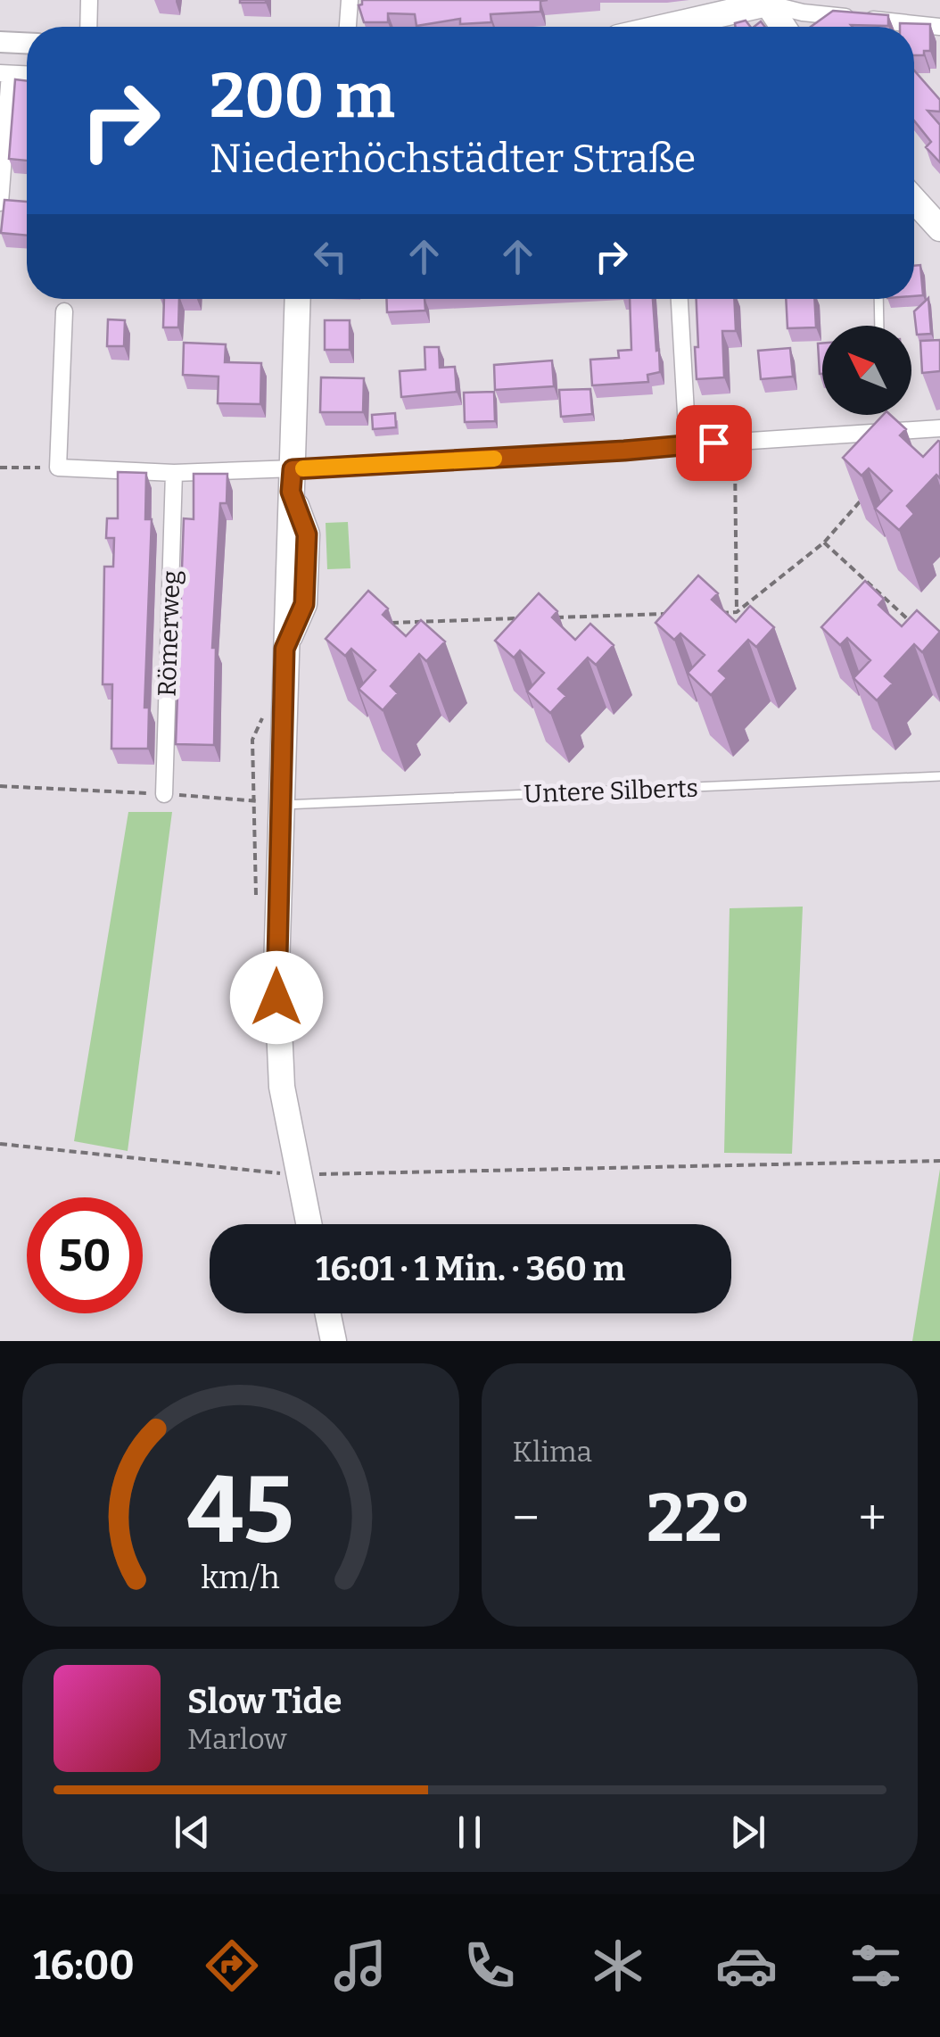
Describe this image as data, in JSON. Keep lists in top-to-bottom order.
{
  "streets": {
    "street": ["Römerweg"],
    "lane": ["Untere Silberts"]
  },
  "north": "top left",
  "page": {
    "turn": ["200 m", "Niederhöchstädter Straße"],
    "limit": "50",
    "trip": "16:01 · 1 Min. · 360 m",
    "tile": "Klima",
    "heat": ["−", "22°", "+"],
    "song": ["Slow Tide", "Marlow"],
    "tabs": "16:00",
    "gauge": ["45", "km/h"]
  }
}
